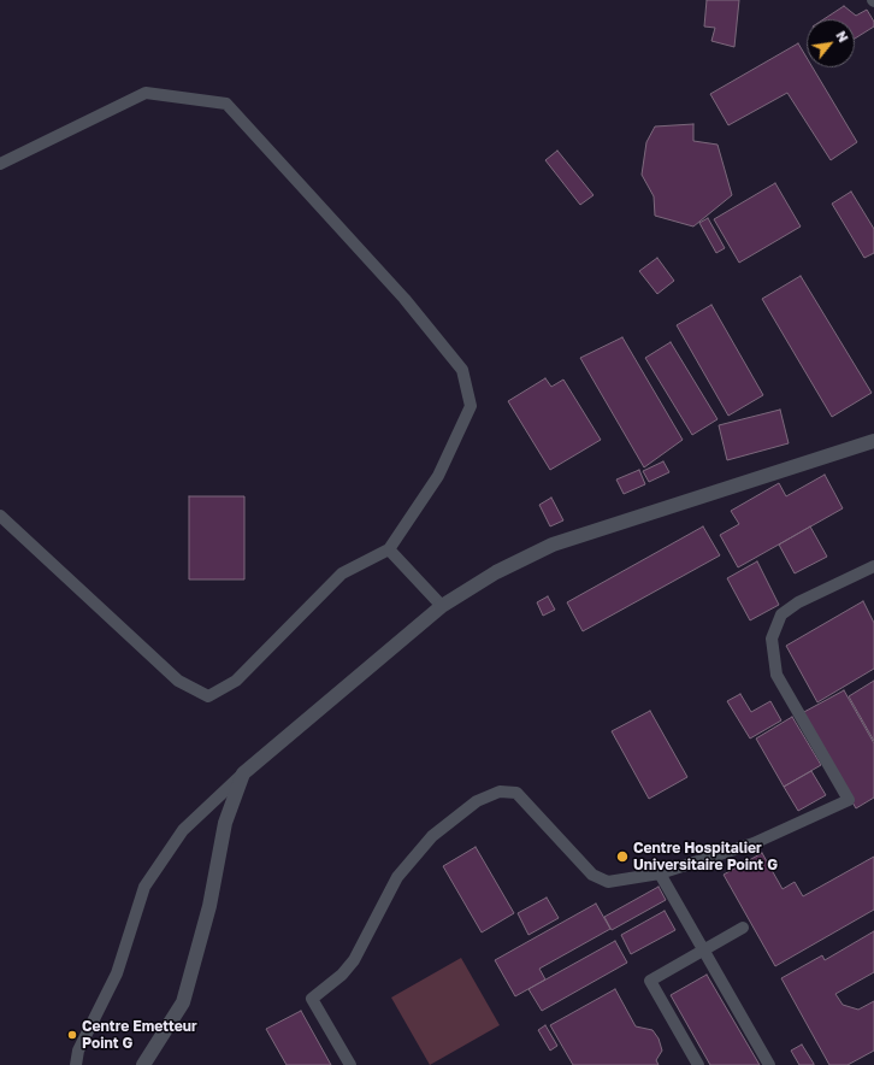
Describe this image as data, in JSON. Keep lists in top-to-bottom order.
{
  "places": ["Centre Hospitalier Universitaire Point G", "Centre Emetteur Point G"],
  "north": "top right"
}
